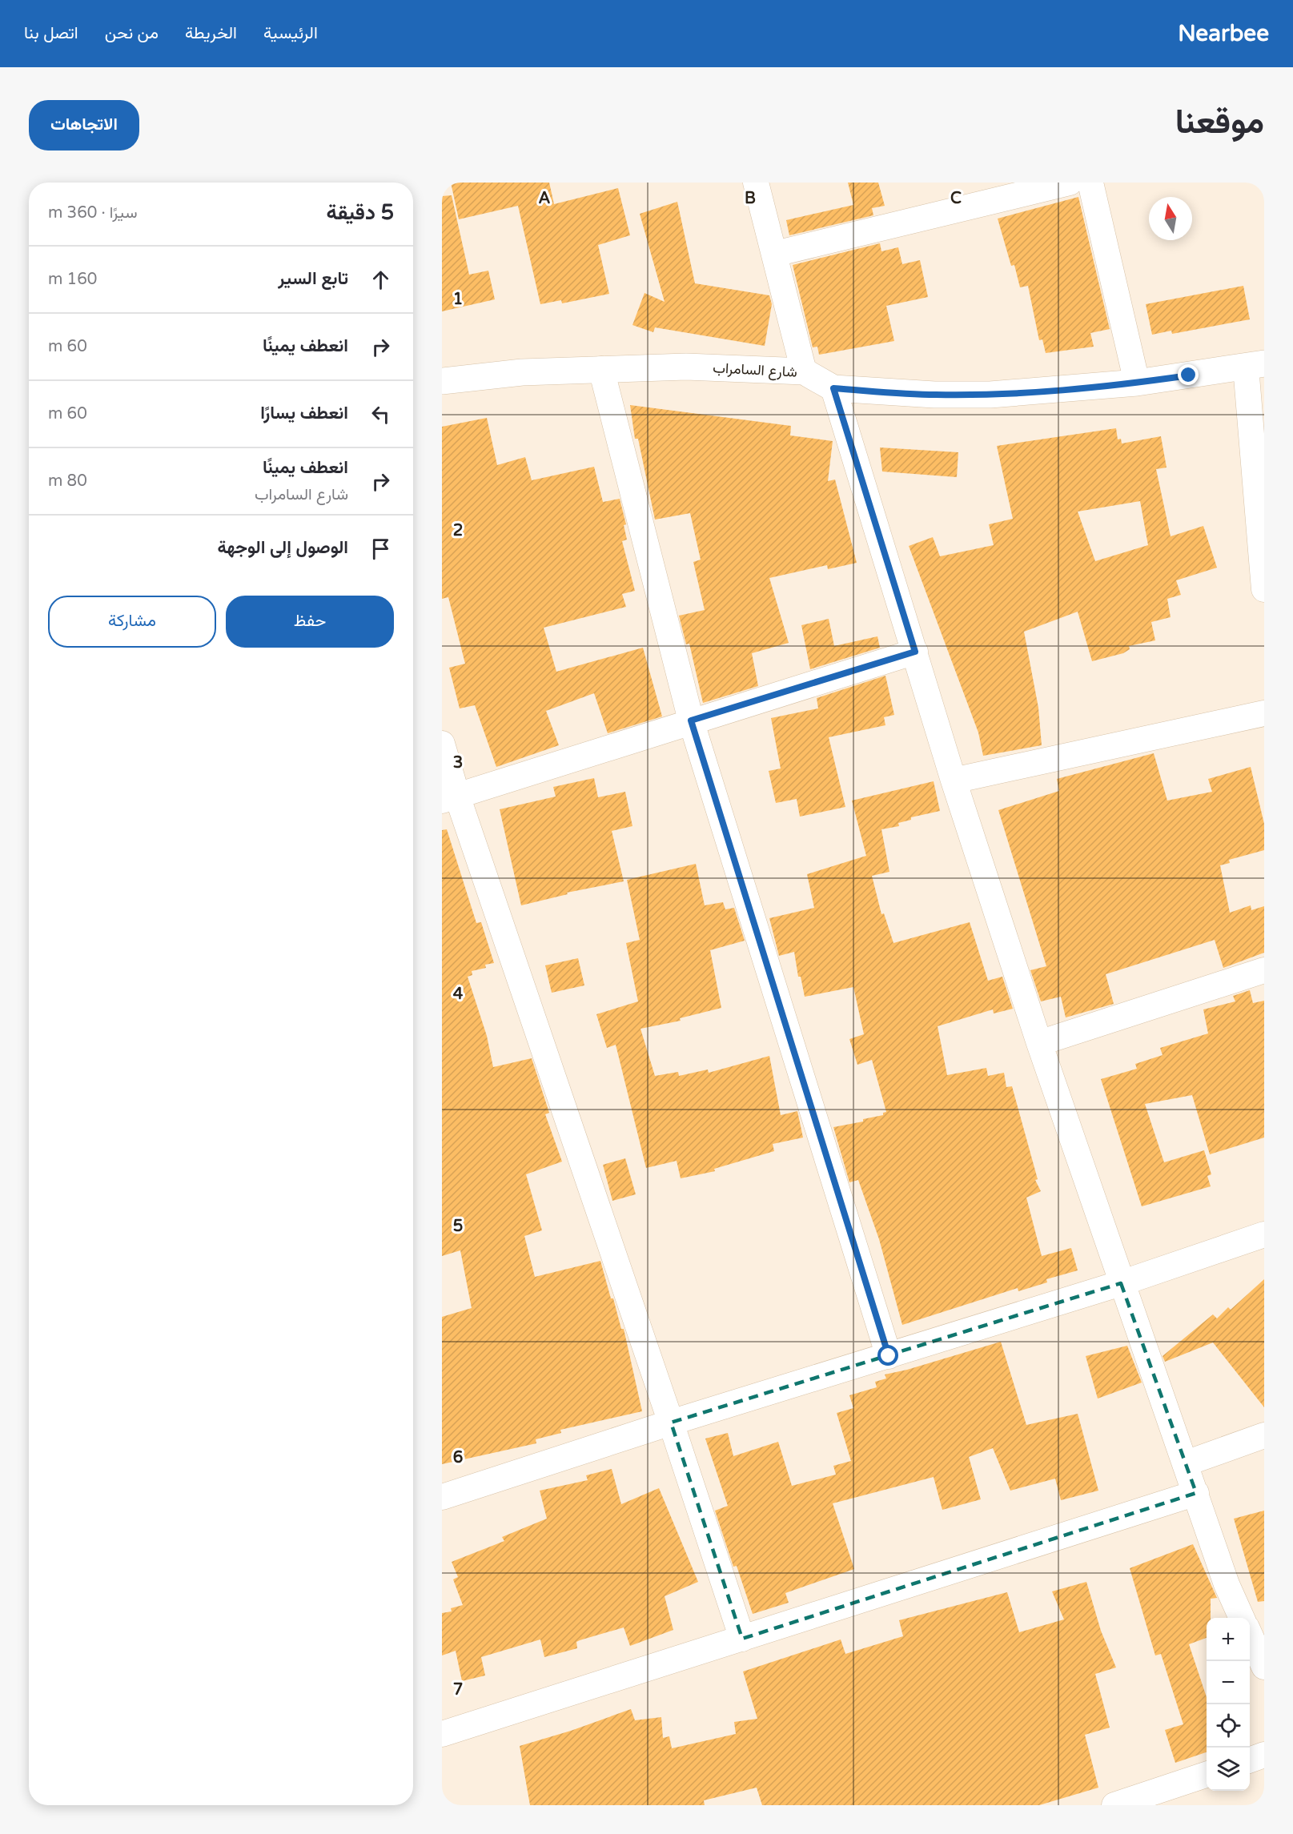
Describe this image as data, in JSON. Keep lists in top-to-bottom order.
{
  "streets": {
    "street": ["شارع السامراب"]
  },
  "north": "top",
  "page": {
    "header": "Nearbee",
    "nav": [
      "الرئيسية",
      "الخريطة",
      "من نحن",
      "اتصل بنا"
    ],
    "title": "موقعنا",
    "buttons": [
      "الاتجاهات",
      ["حفظ", "مشاركة"]
    ],
    "heading": ["5 دقيقة", "سيرًا · 360 m"],
    "list": [
      ["تابع السير", "160 m"],
      ["انعطف يمينًا", "60 m"],
      ["انعطف يسارًا", "60 m"],
      ["انعطف يمينًا", "شارع السامراب", "80 m"],
      "الوصول إلى الوجهة"
    ],
    "map_buttons": ["+", "−"]
  },
  "grid": {
    "columns": ["A", "B", "C"],
    "rows": [
      "1",
      "2",
      "3",
      "4",
      "5",
      "6",
      "7"
    ]
  }
}
